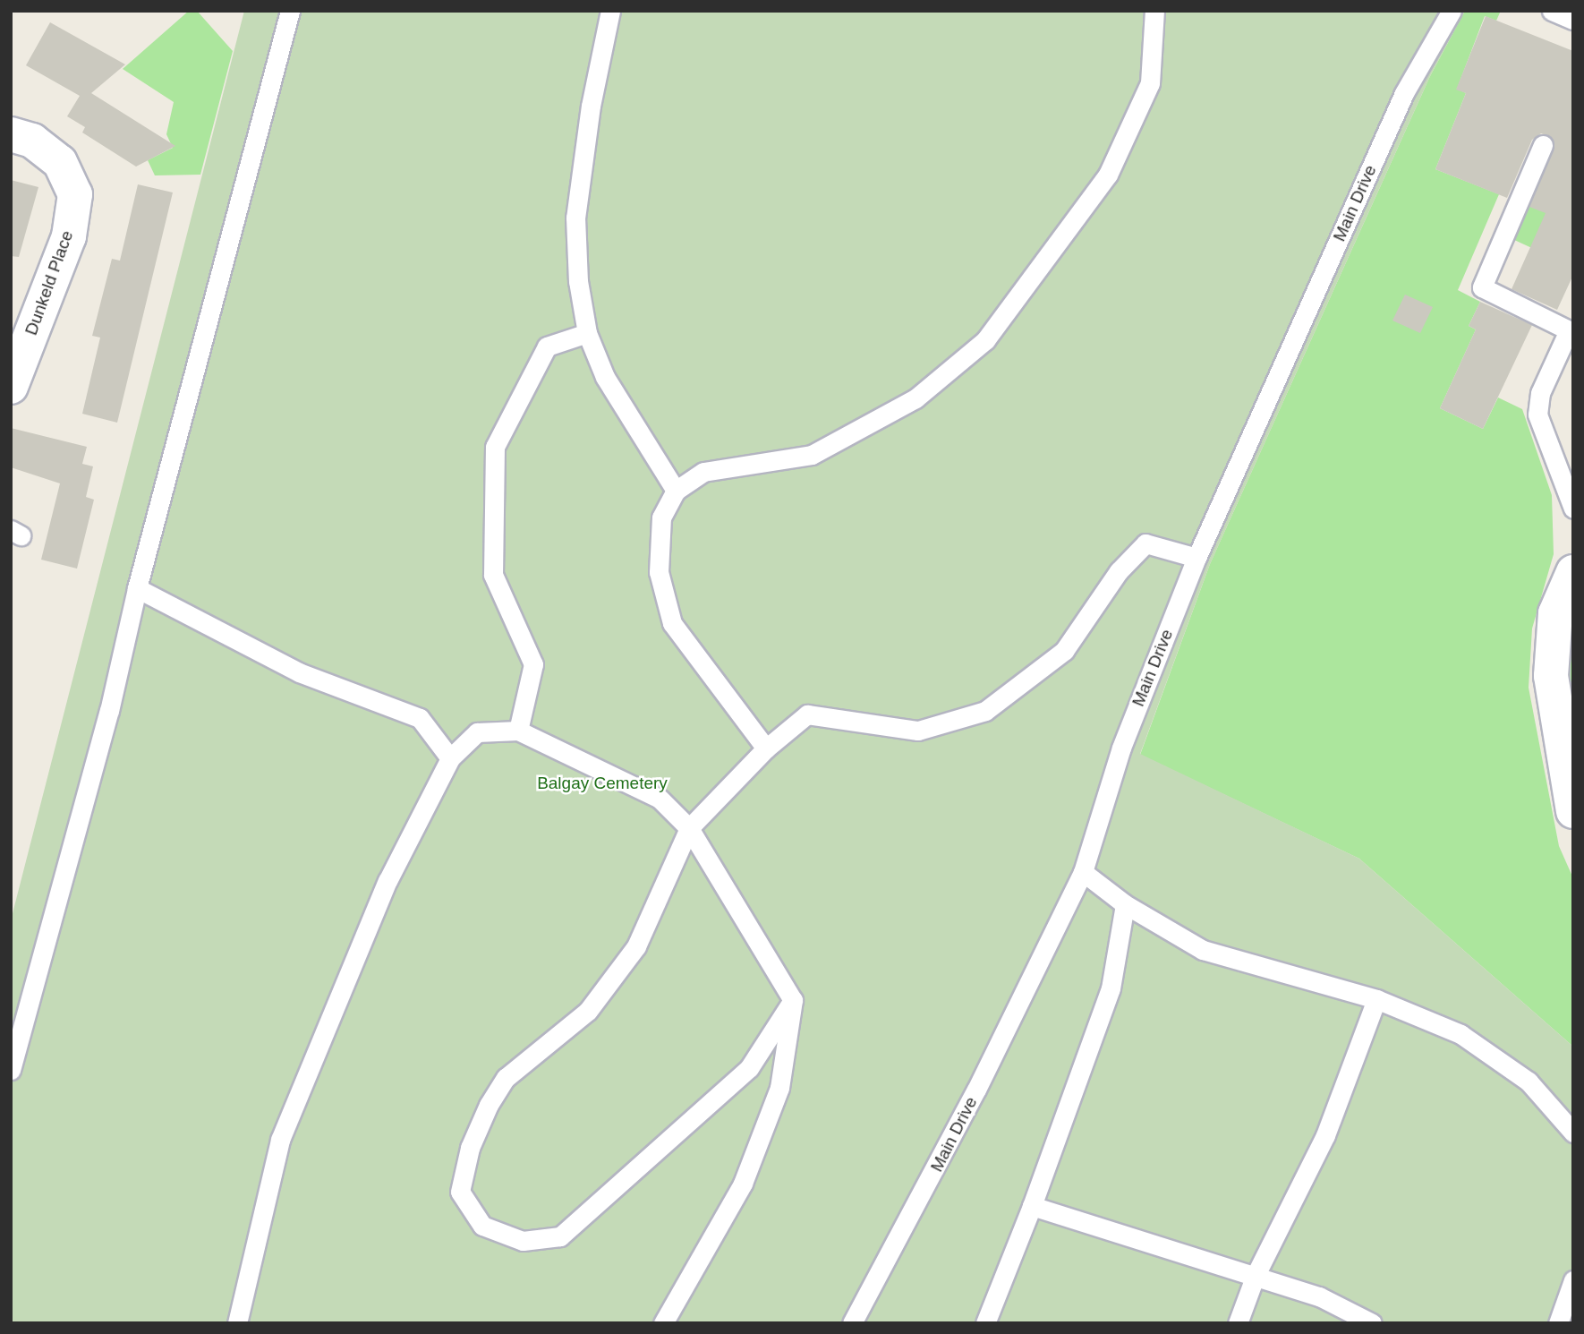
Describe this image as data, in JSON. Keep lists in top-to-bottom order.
{
  "streets": {
    "street": ["Dunkeld Place"],
    "lane": ["Main Drive"]
  },
  "parks": ["Balgay Cemetery"]
}
